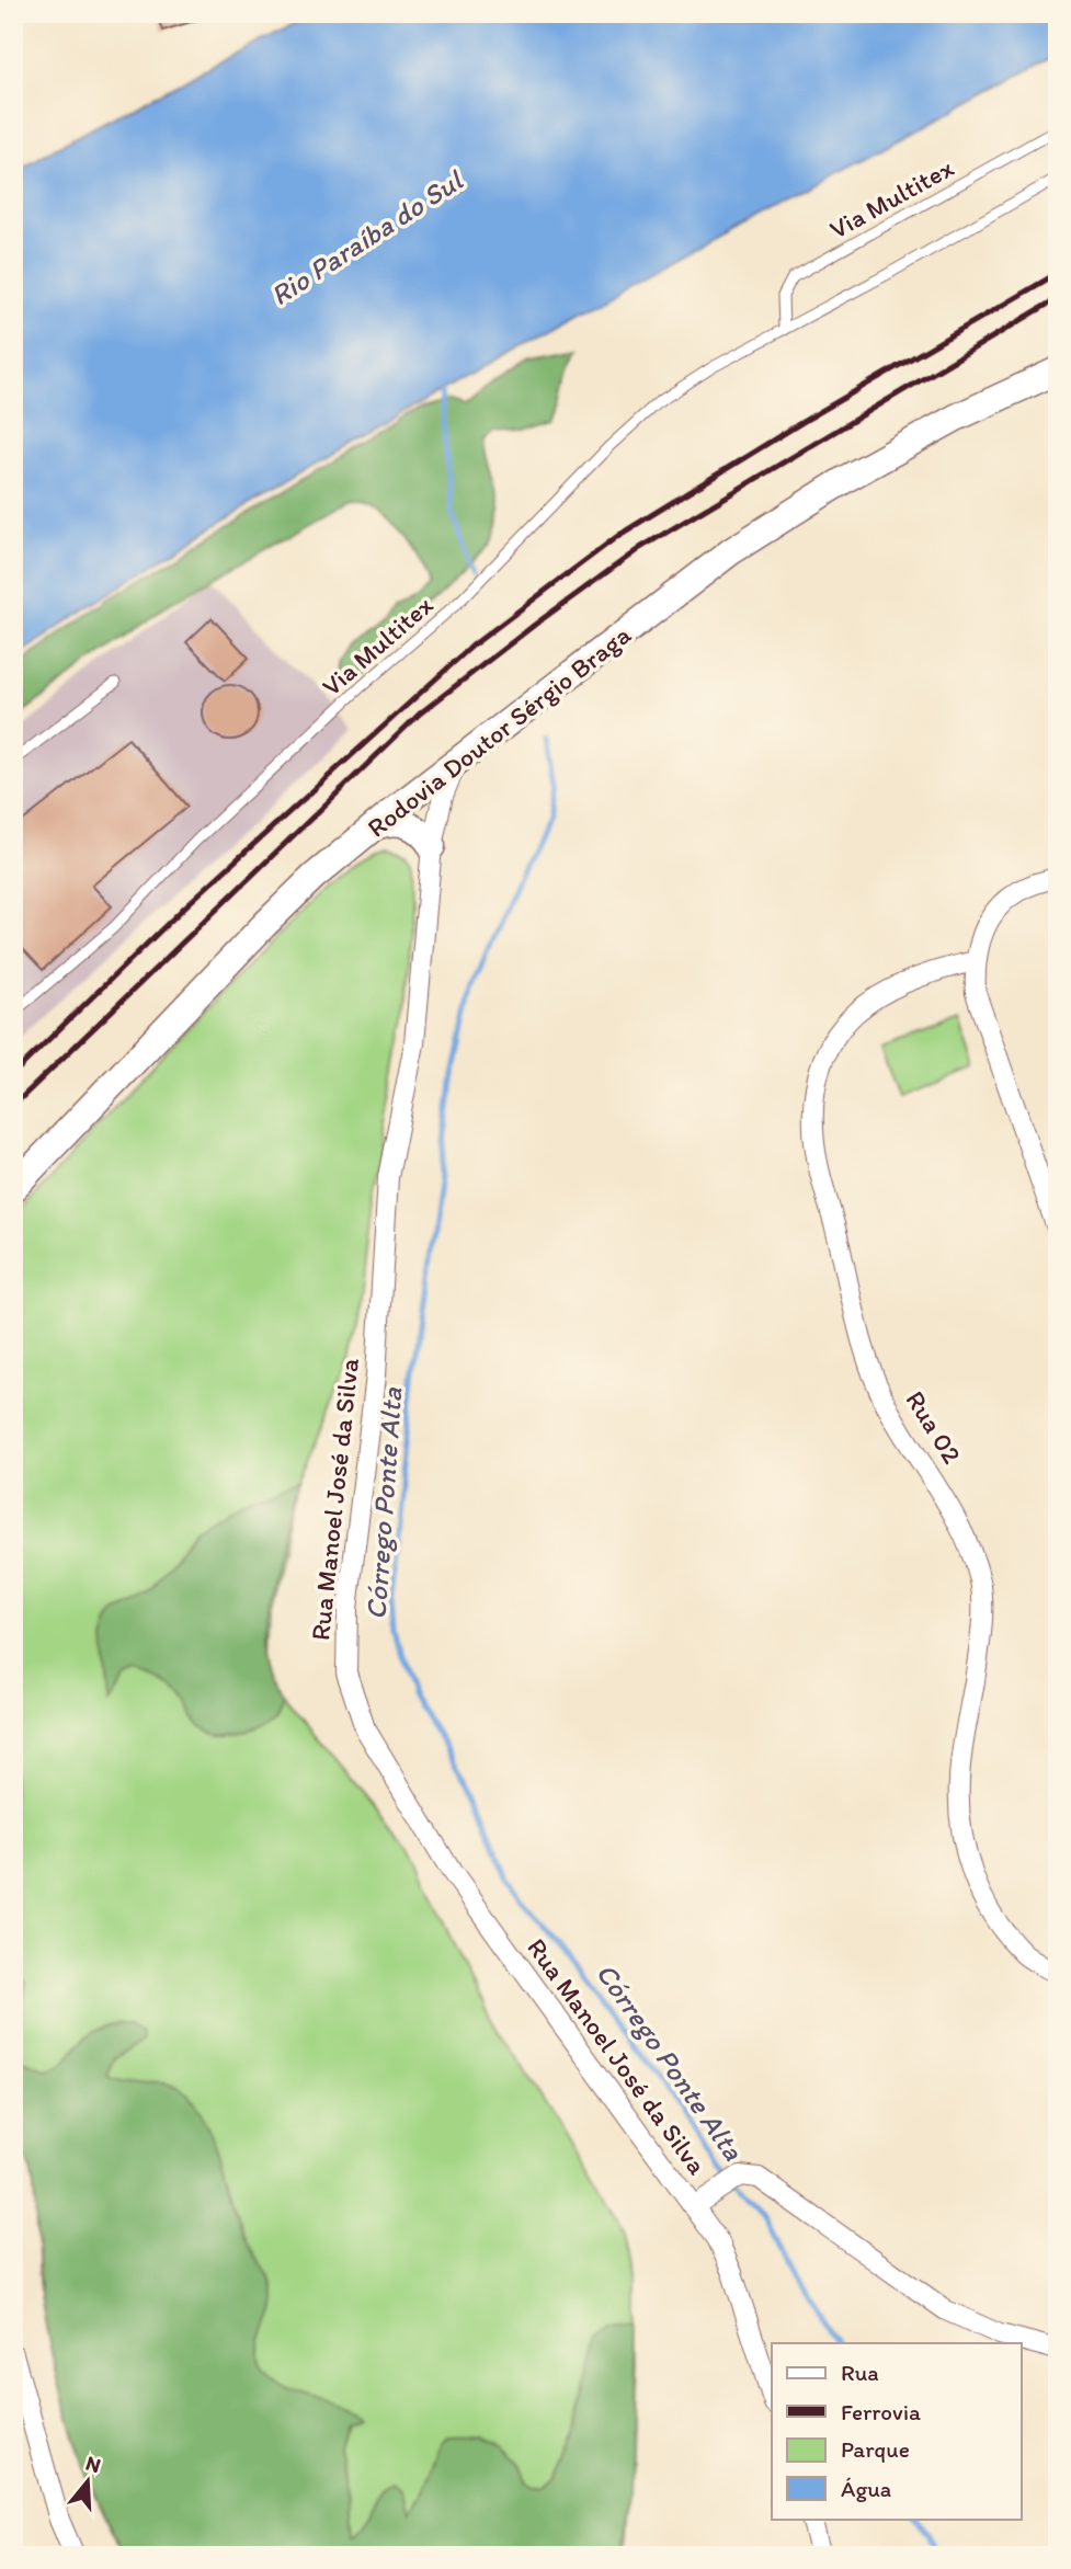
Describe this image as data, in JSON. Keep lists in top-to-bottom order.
{
  "streets": {
    "main road": ["Rodovia Doutor Sérgio Braga"],
    "street": ["Rua 02", "Rua Manoel José da Silva"],
    "lane": ["Via Multitex"]
  },
  "crossings": [
    ["Rodovia Doutor Sérgio Braga", "Rua Manoel José da Silva"]
  ],
  "water": ["Rio Paraíba do Sul", "Córrego Ponte Alta"],
  "legend": [
    "Rua",
    "Ferrovia",
    "Parque",
    "Água"
  ],
  "north": "top"
}
